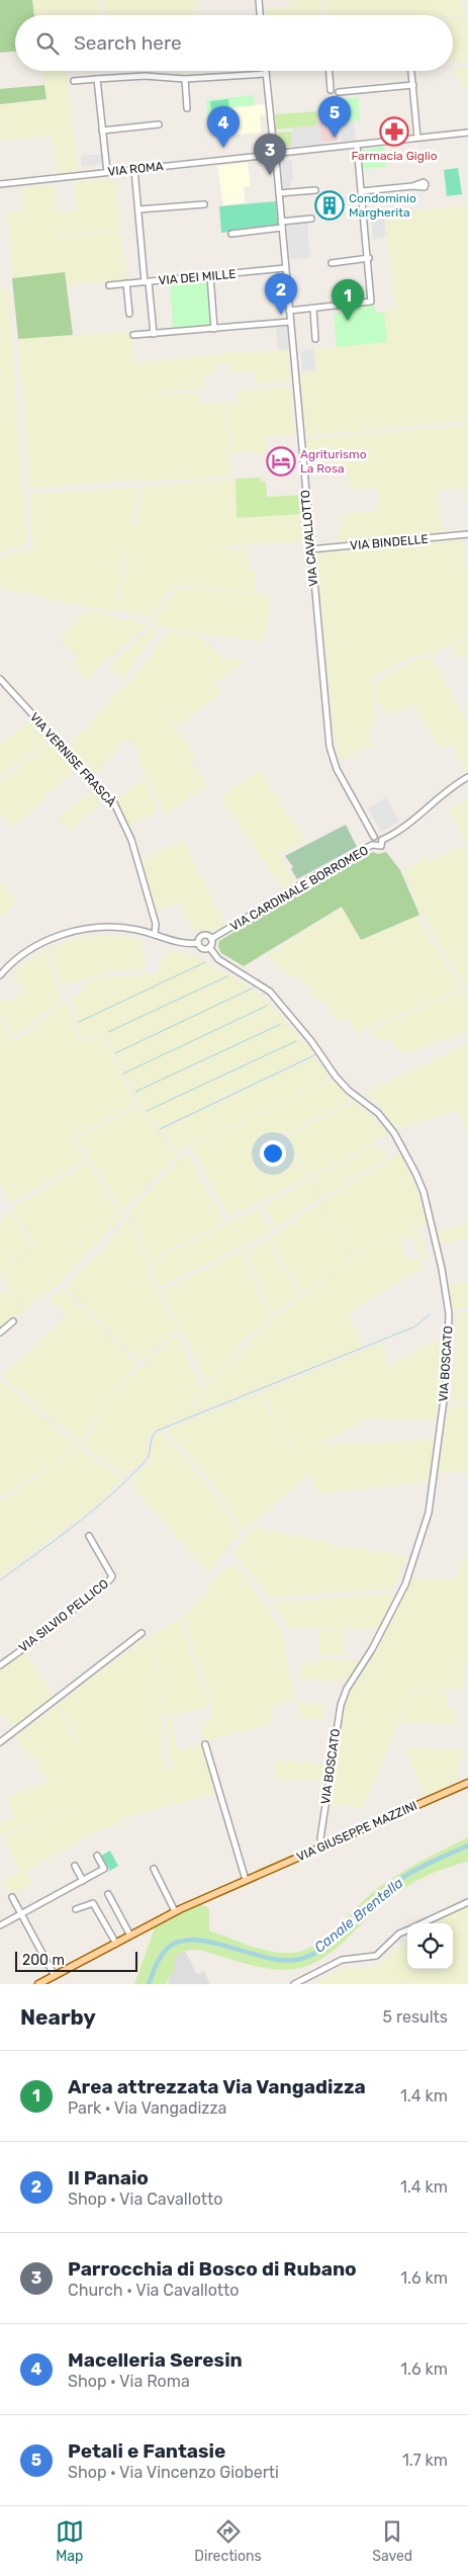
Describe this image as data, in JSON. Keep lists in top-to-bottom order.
{
  "streets": {
    "main road": ["VIA GIUSEPPE MAZZINI"],
    "street": [
      "VIA ROMA",
      "VIA DEI MILLE",
      "VIA CAVALLOTTO",
      "VIA BINDELLE",
      "VIA VERNISE FRASCÀ",
      "VIA CARDINALE BORROMEO",
      "VIA BOSCATO",
      "VIA SILVIO PELLICO"
    ]
  },
  "crossings": [
    ["VIA ROMA", "VIA CAVALLOTTO"],
    ["VIA DEI MILLE", "VIA CAVALLOTTO"],
    ["VIA CAVALLOTTO", "VIA BINDELLE"],
    ["VIA CAVALLOTTO", "VIA CARDINALE BORROMEO"],
    ["VIA VERNISE FRASCÀ", "VIA CARDINALE BORROMEO"],
    ["VIA CARDINALE BORROMEO", "VIA BOSCATO"],
    ["VIA BOSCATO", "VIA GIUSEPPE MAZZINI"]
  ],
  "water": ["Canale Brentella"],
  "places": {
    "pharmacy": ["Farmacia Giglio"],
    "building": ["Condominio Margherita"],
    "hotel": ["Agriturismo La Rosa"]
  },
  "scale_bar": "200 m",
  "page": {
    "search": "Search here",
    "pins": [
      "5",
      "4",
      "3",
      "2",
      "1"
    ],
    "scale": "200 m",
    "heading": ["Nearby", "5 results"],
    "list": [
      {
        "mark": "1",
        "name": "Area attrezzata Via Vangadizza",
        "note": "Park · Via Vangadizza",
        "value": "1.4 km"
      },
      {
        "mark": "2",
        "name": "Il Panaio",
        "note": "Shop · Via Cavallotto",
        "value": "1.4 km"
      },
      {
        "mark": "3",
        "name": "Parrocchia di Bosco di Rubano",
        "note": "Church · Via Cavallotto",
        "value": "1.6 km"
      },
      {
        "mark": "4",
        "name": "Macelleria Seresin",
        "note": "Shop · Via Roma",
        "value": "1.6 km"
      },
      {
        "mark": "5",
        "name": "Petali e Fantasie",
        "note": "Shop · Via Vincenzo Gioberti",
        "value": "1.7 km"
      }
    ],
    "nav": ["Map", "Directions", "Saved"]
  }
}
